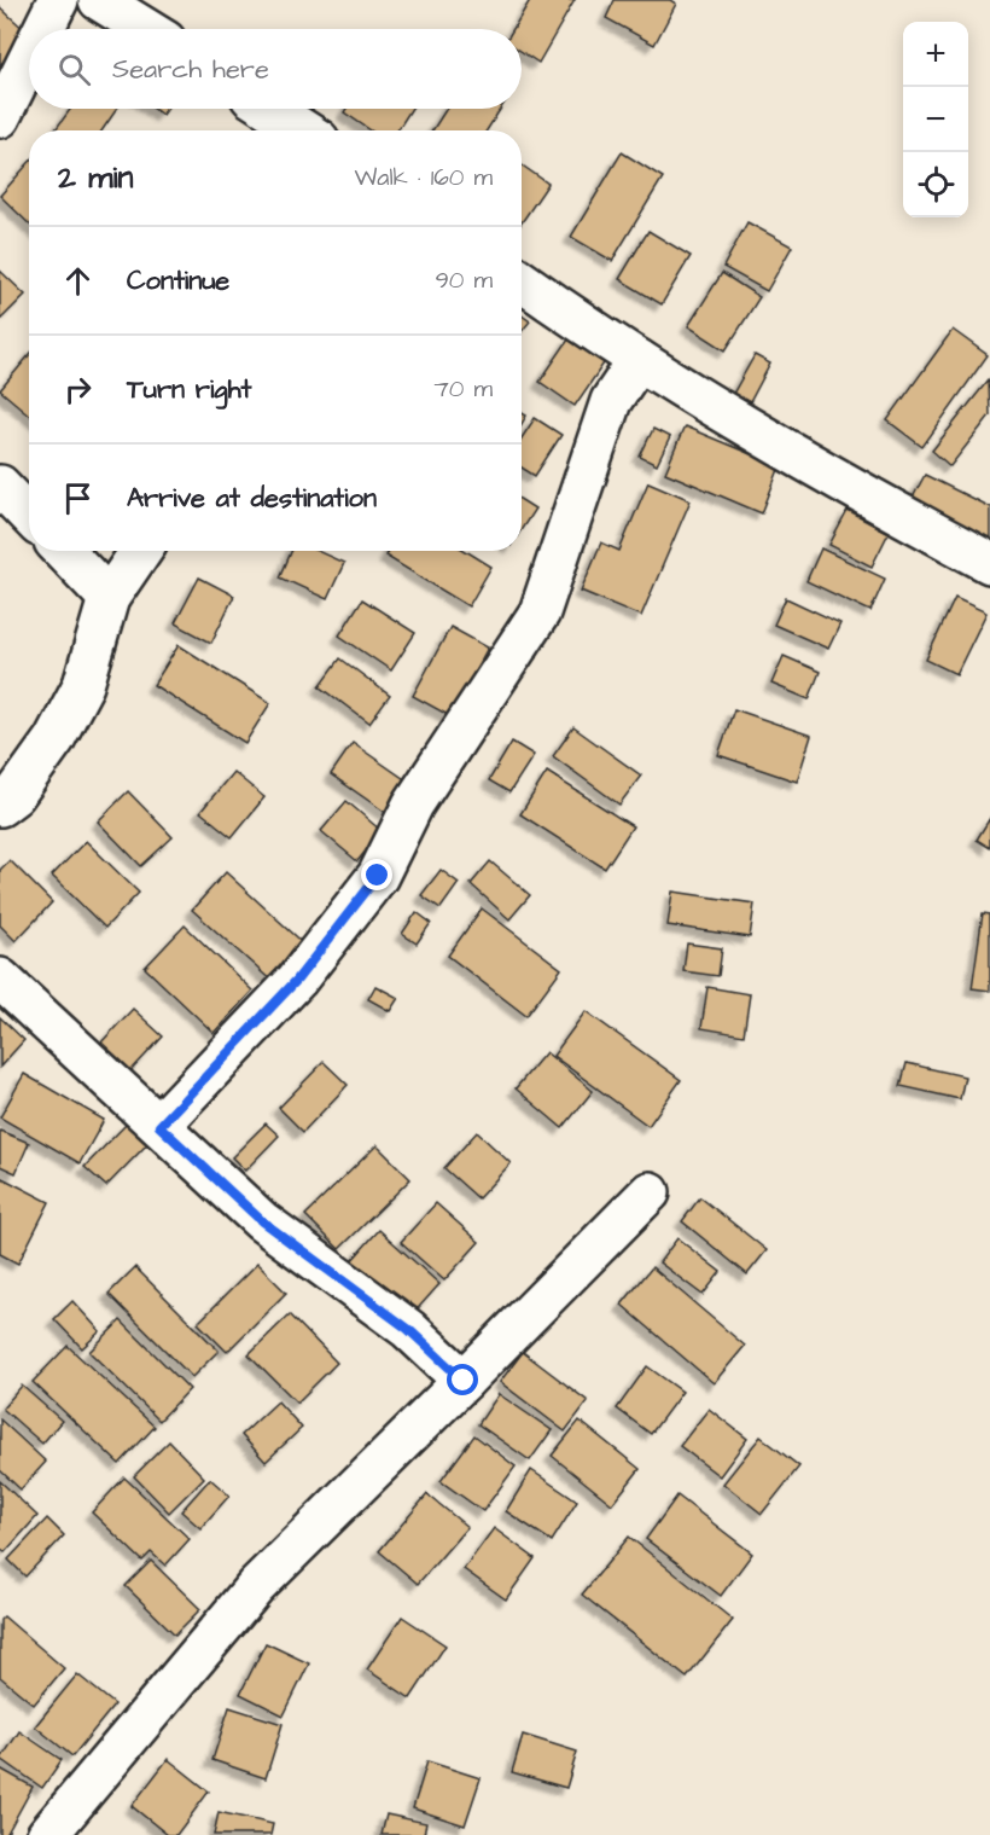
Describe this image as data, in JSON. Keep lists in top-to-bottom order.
{
  "page": {
    "map_buttons": ["+", "−"],
    "search": "Search here",
    "heading": ["2 min", "Walk · 160 m"],
    "list": [
      ["Continue", "90 m"],
      ["Turn right", "70 m"],
      "Arrive at destination"
    ]
  }
}
